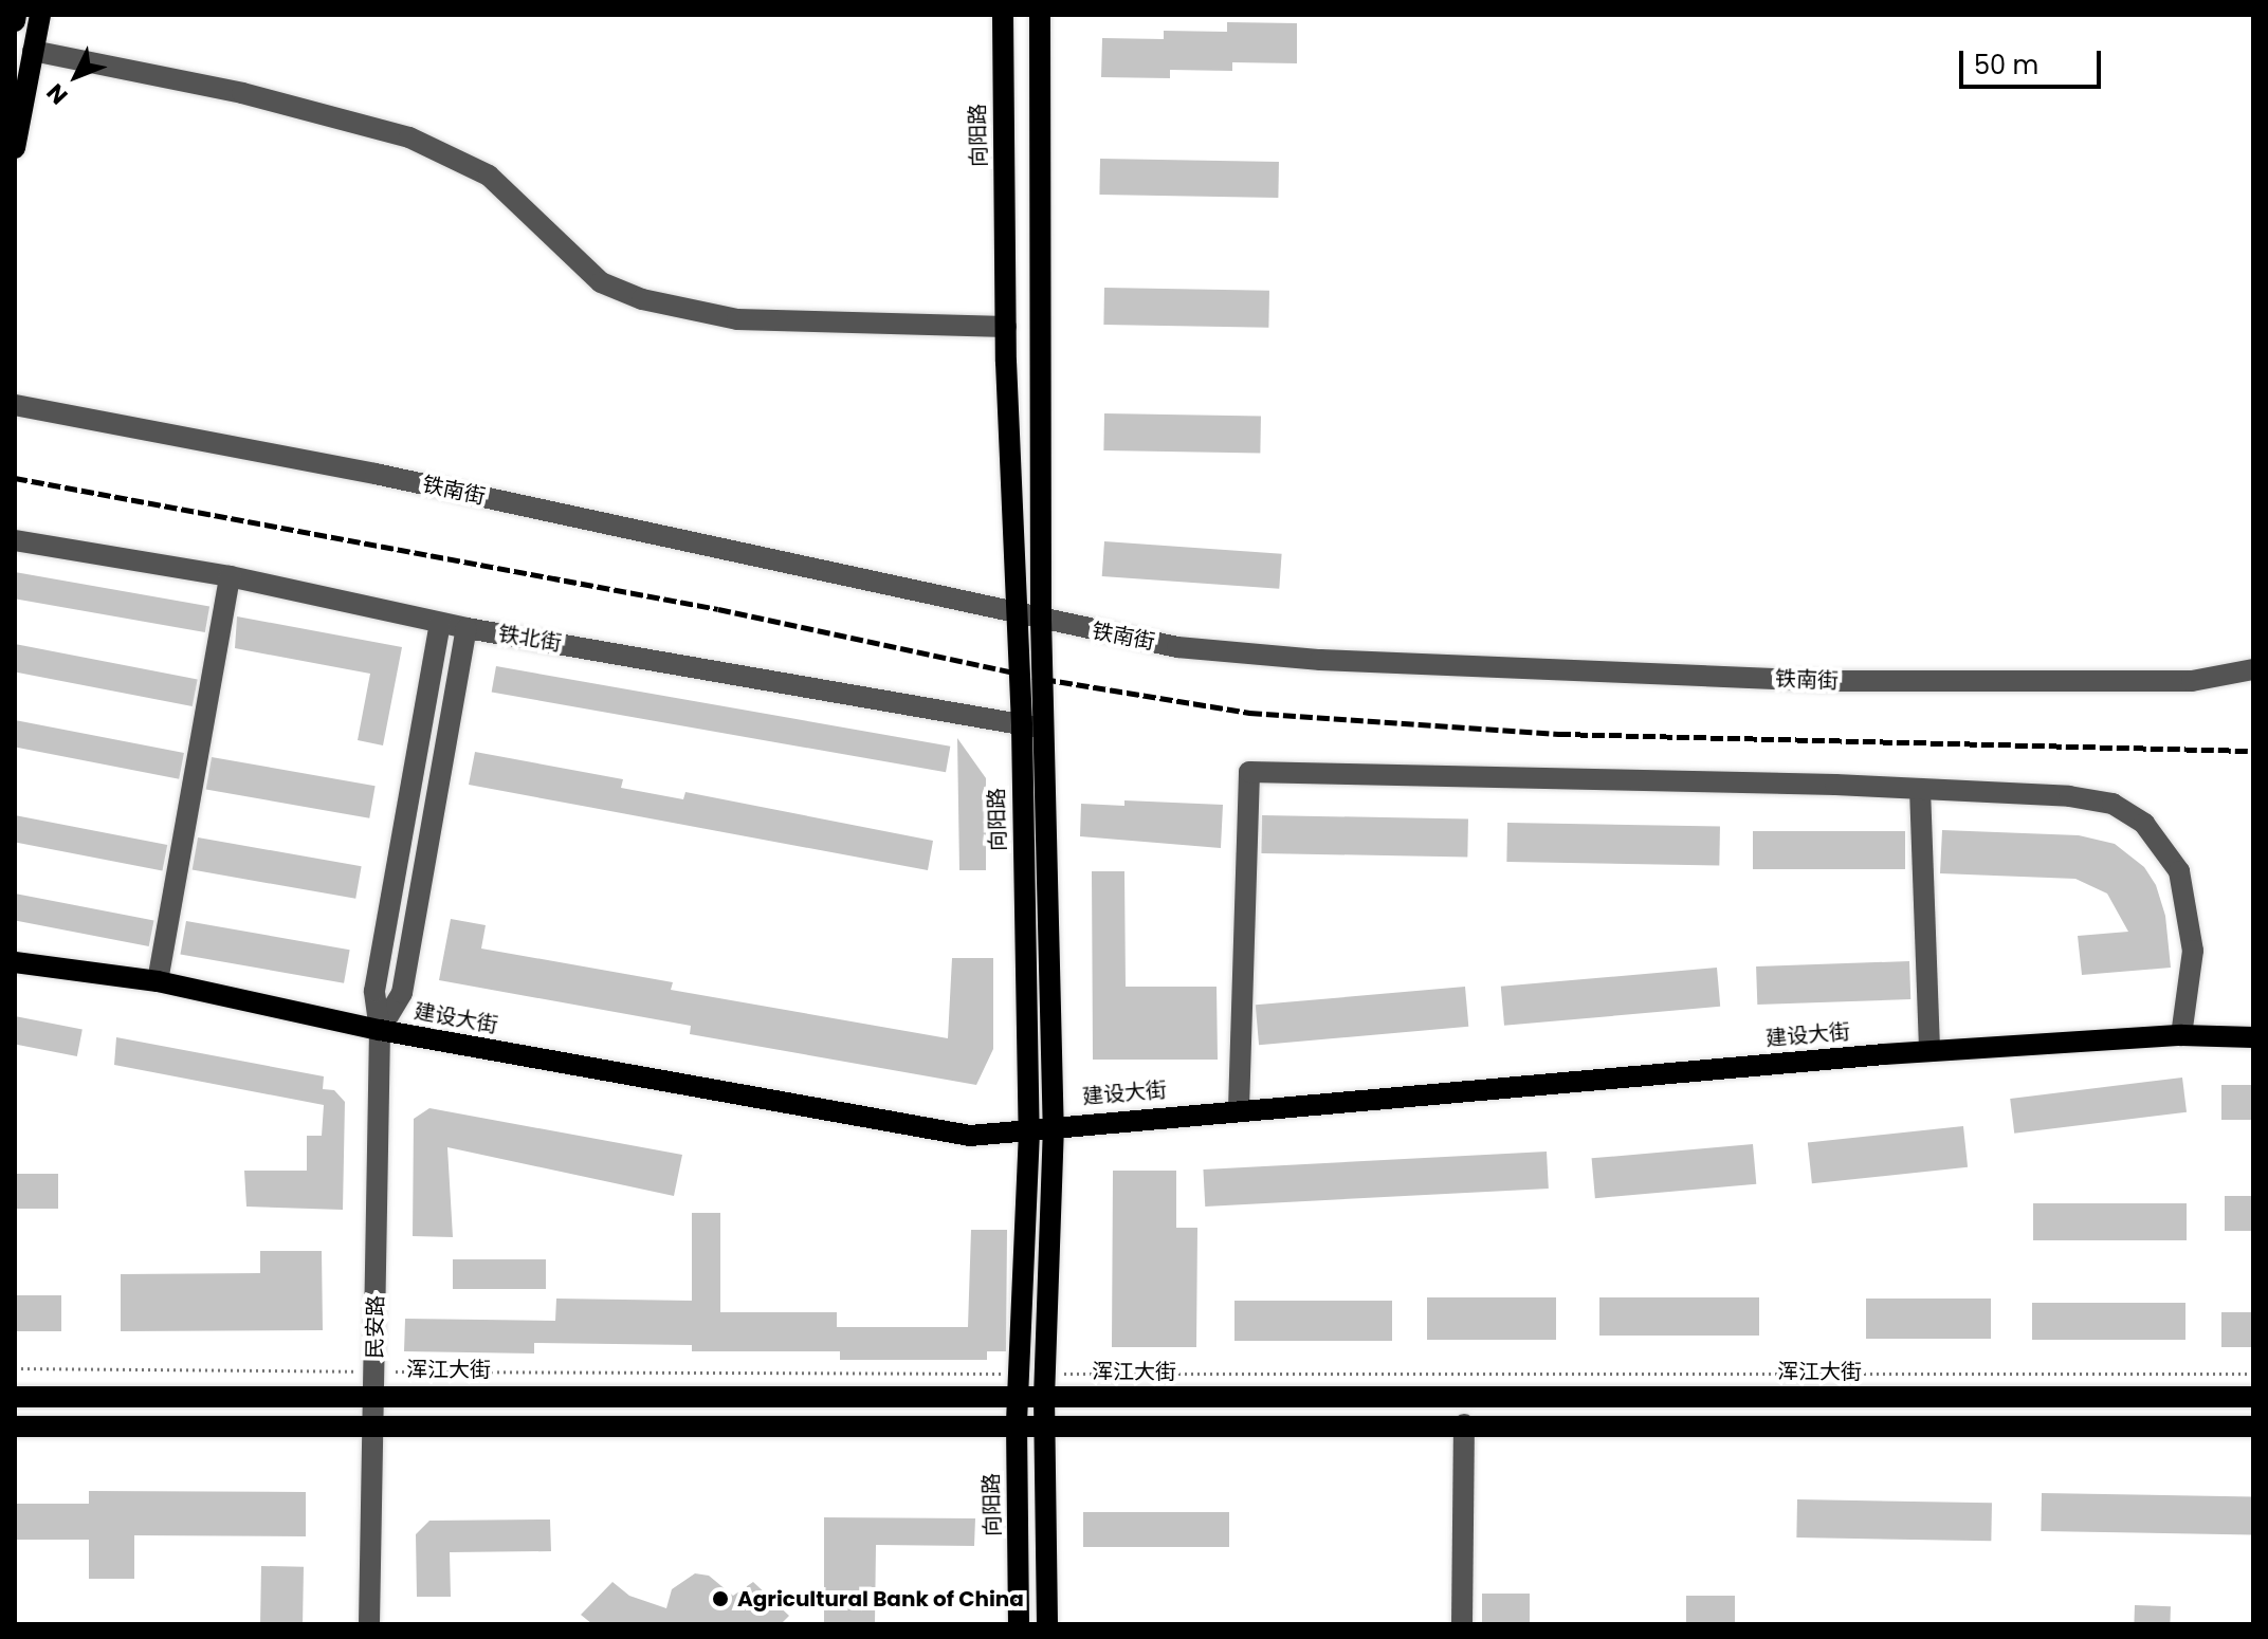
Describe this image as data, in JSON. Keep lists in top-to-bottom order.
{
  "streets": {
    "main road": ["向阳路", "建设大街", "浑江大街"],
    "street": ["铁南街", "铁北街", "民安路"]
  },
  "crossings": [
    ["向阳路", "铁南街"],
    ["向阳路", "铁北街"],
    ["向阳路", "建设大街"],
    ["向阳路", "浑江大街"],
    ["铁北街", "民安路"],
    ["建设大街", "民安路"],
    ["民安路", "浑江大街"]
  ],
  "places": ["Agricultural Bank of China"],
  "scale_bar": "50 m",
  "north": "bottom left"
}
